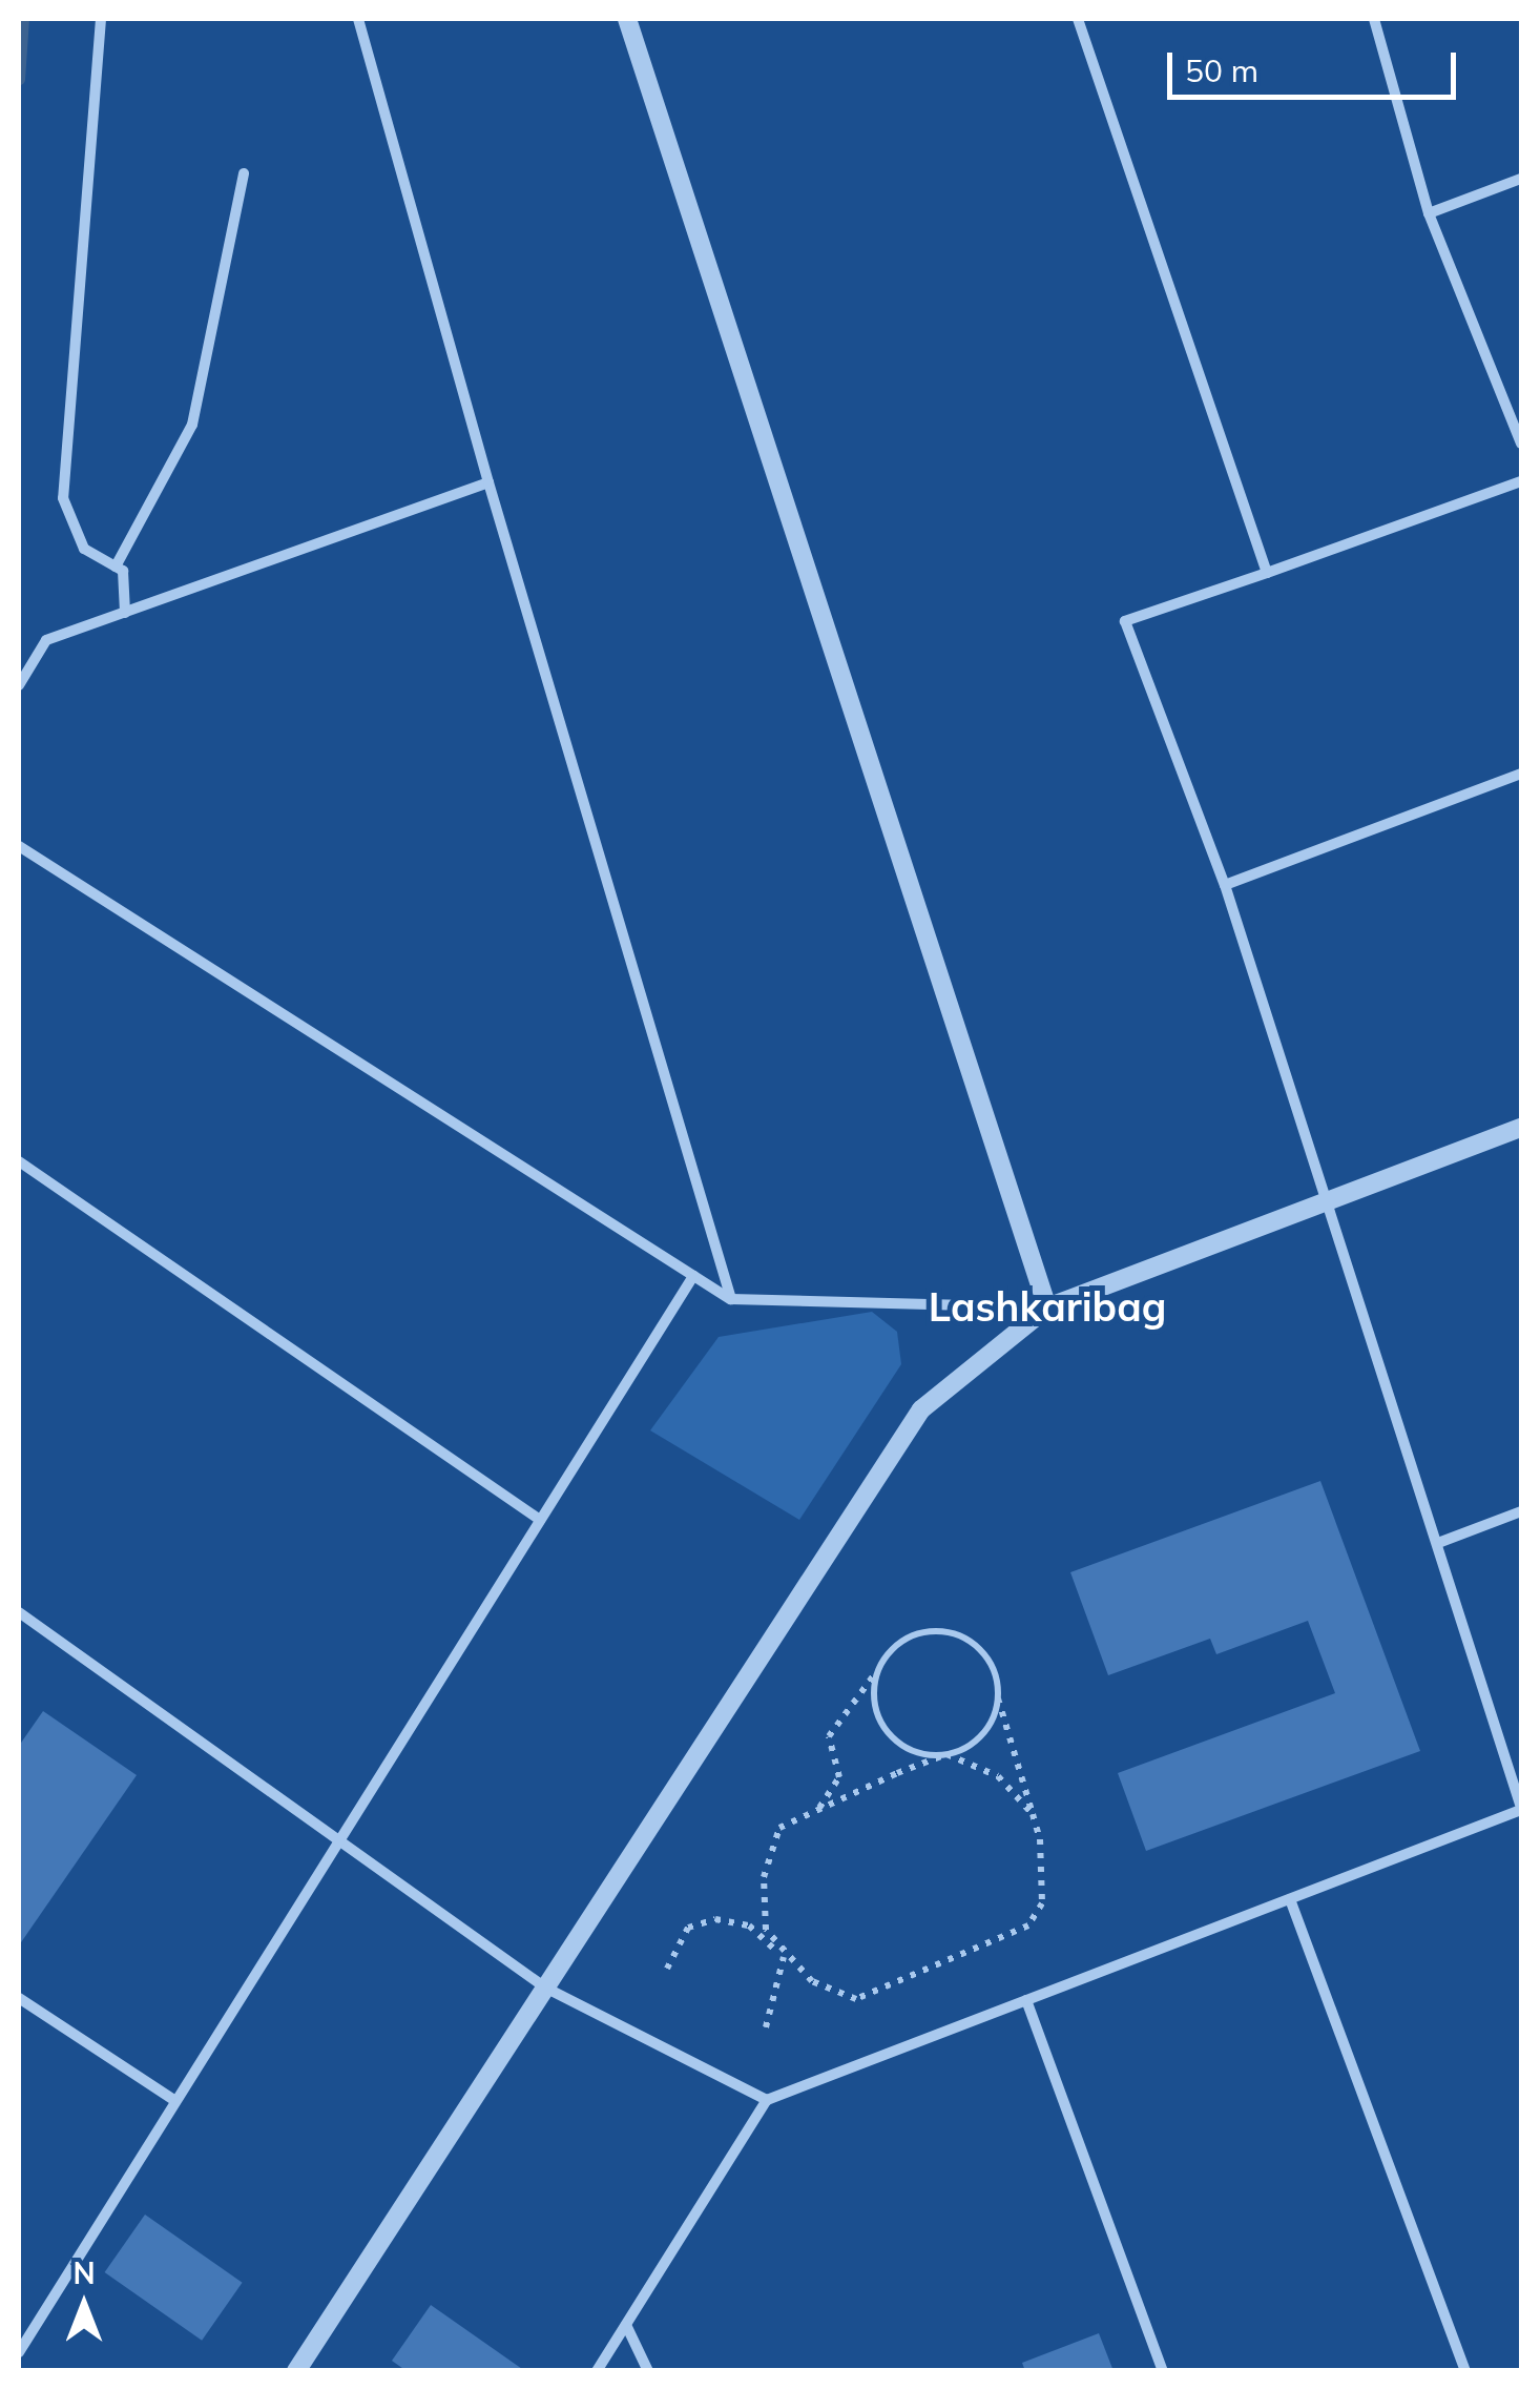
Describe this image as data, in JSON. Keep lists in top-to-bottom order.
{
  "districts": ["Lashkaribag"],
  "scale_bar": "50 m",
  "north": "top"
}
